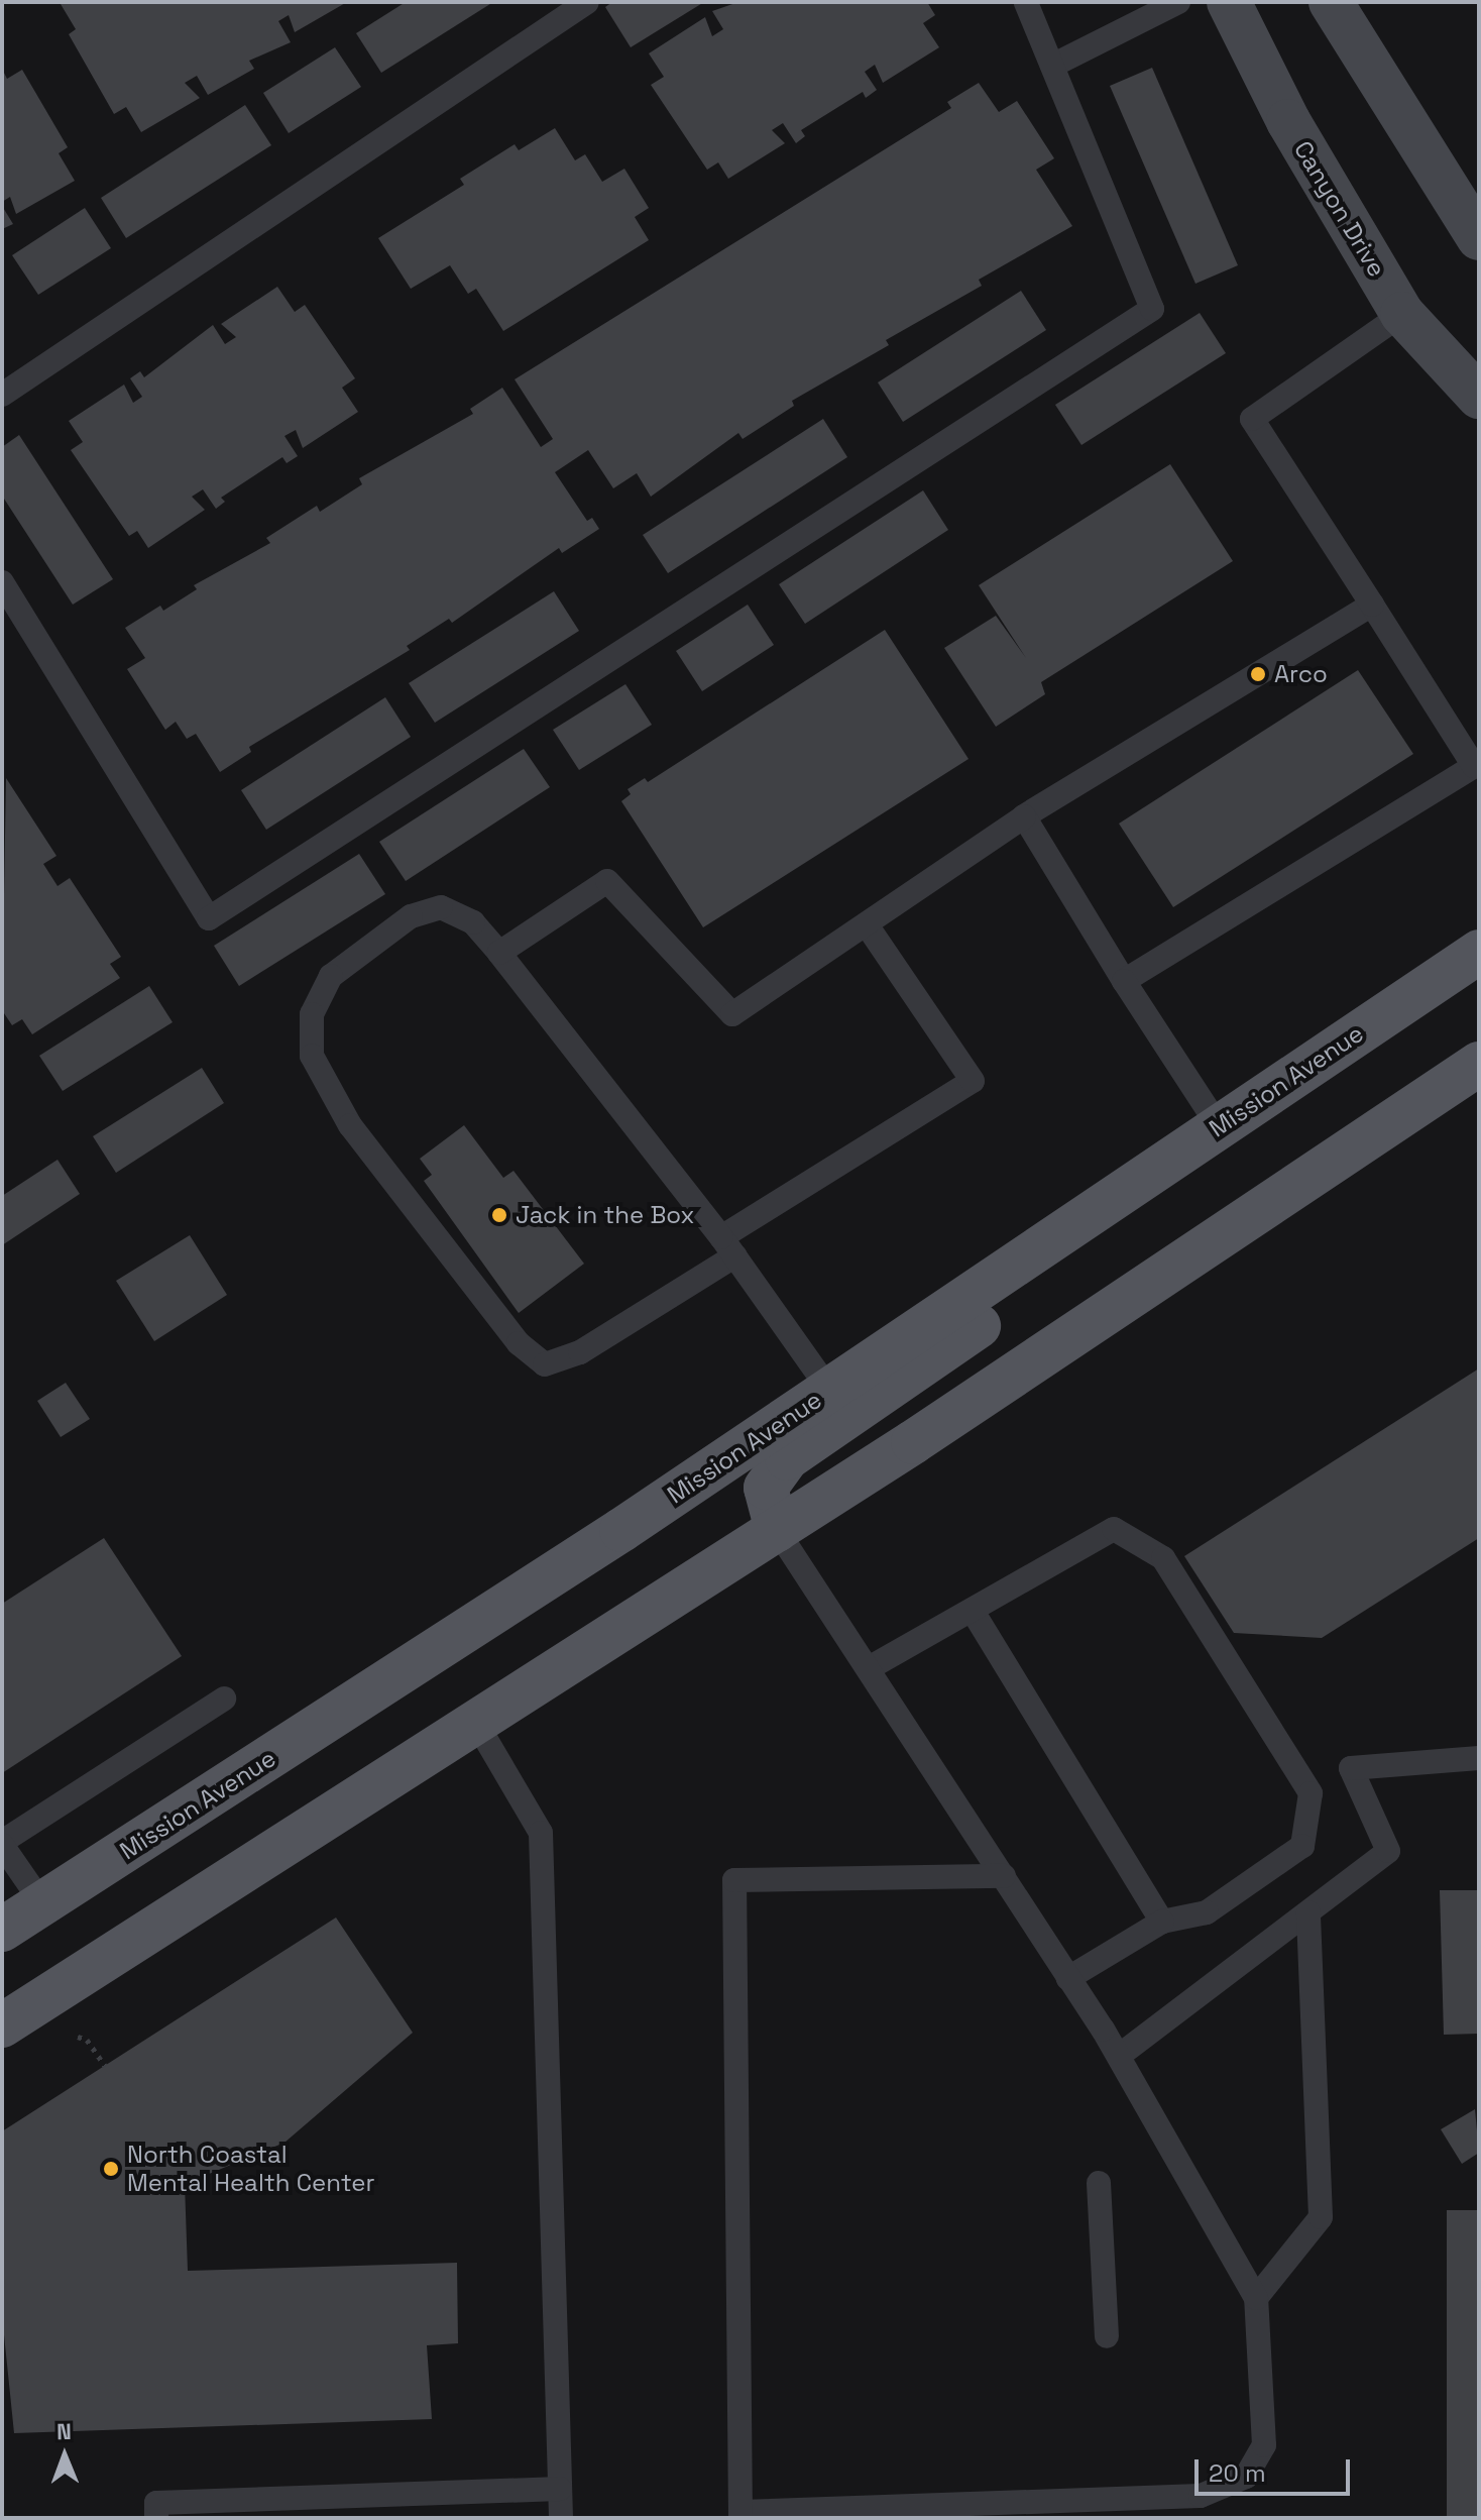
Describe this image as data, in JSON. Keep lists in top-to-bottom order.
{
  "streets": {
    "main road": ["Canyon Drive", "Mission Avenue"]
  },
  "places": ["Arco", "Jack in the Box", "North Coastal Mental Health Center"],
  "scale_bar": "20 m",
  "north": "top"
}
